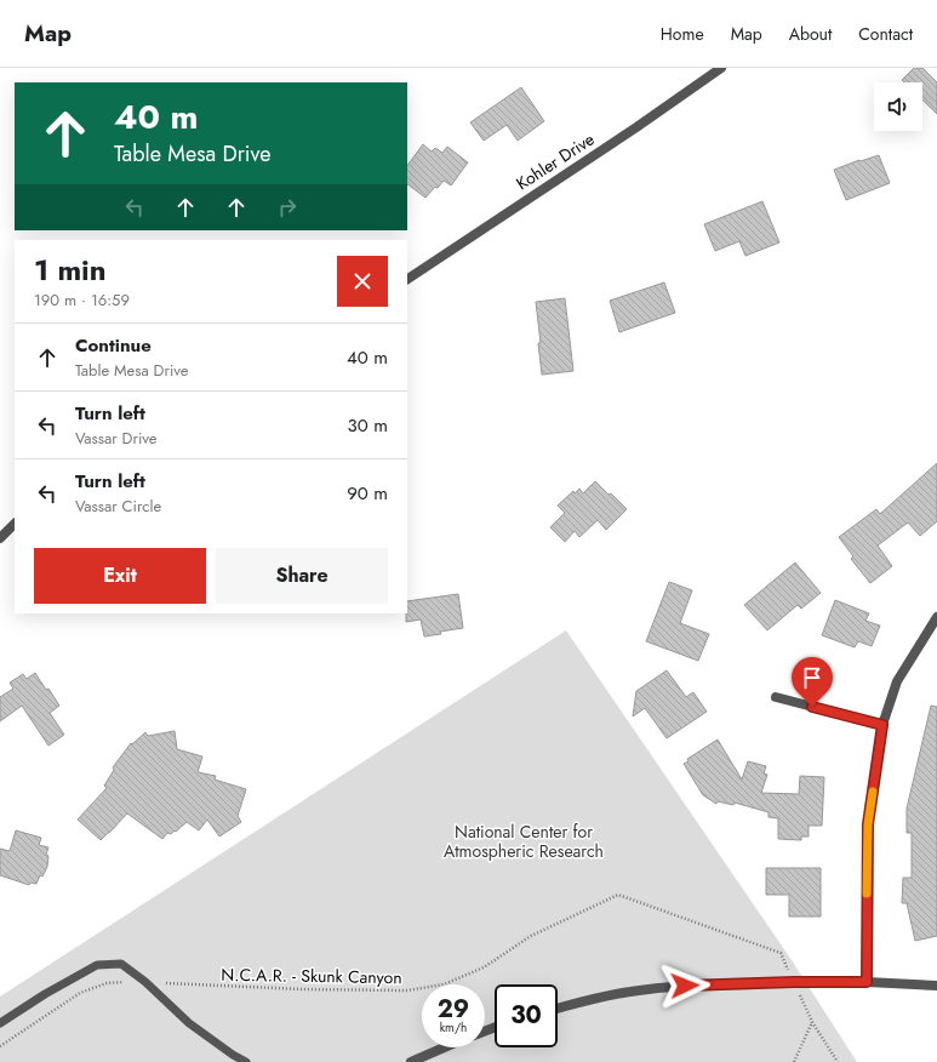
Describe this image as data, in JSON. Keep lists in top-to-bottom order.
{
  "streets": {
    "street": ["Kohler Drive"],
    "path": ["N.C.A.R. - Skunk Canyon"]
  },
  "parks": ["National Center for Atmospheric Research"],
  "page": {
    "header": "Map",
    "nav": [
      "Home",
      "Map",
      "About",
      "Contact"
    ],
    "turn": ["40 m", "Table Mesa Drive"],
    "heading": ["1 min", "190 m · 16:59"],
    "list": [
      {
        "name": "Continue",
        "note": "Table Mesa Drive",
        "value": "40 m"
      },
      {
        "name": "Turn left",
        "note": "Vassar Drive",
        "value": "30 m"
      },
      {
        "name": "Turn left",
        "note": "Vassar Circle",
        "value": "90 m"
      }
    ],
    "buttons": ["Exit", "Share"],
    "speed": "29 km/h",
    "limit": "30"
  }
}
